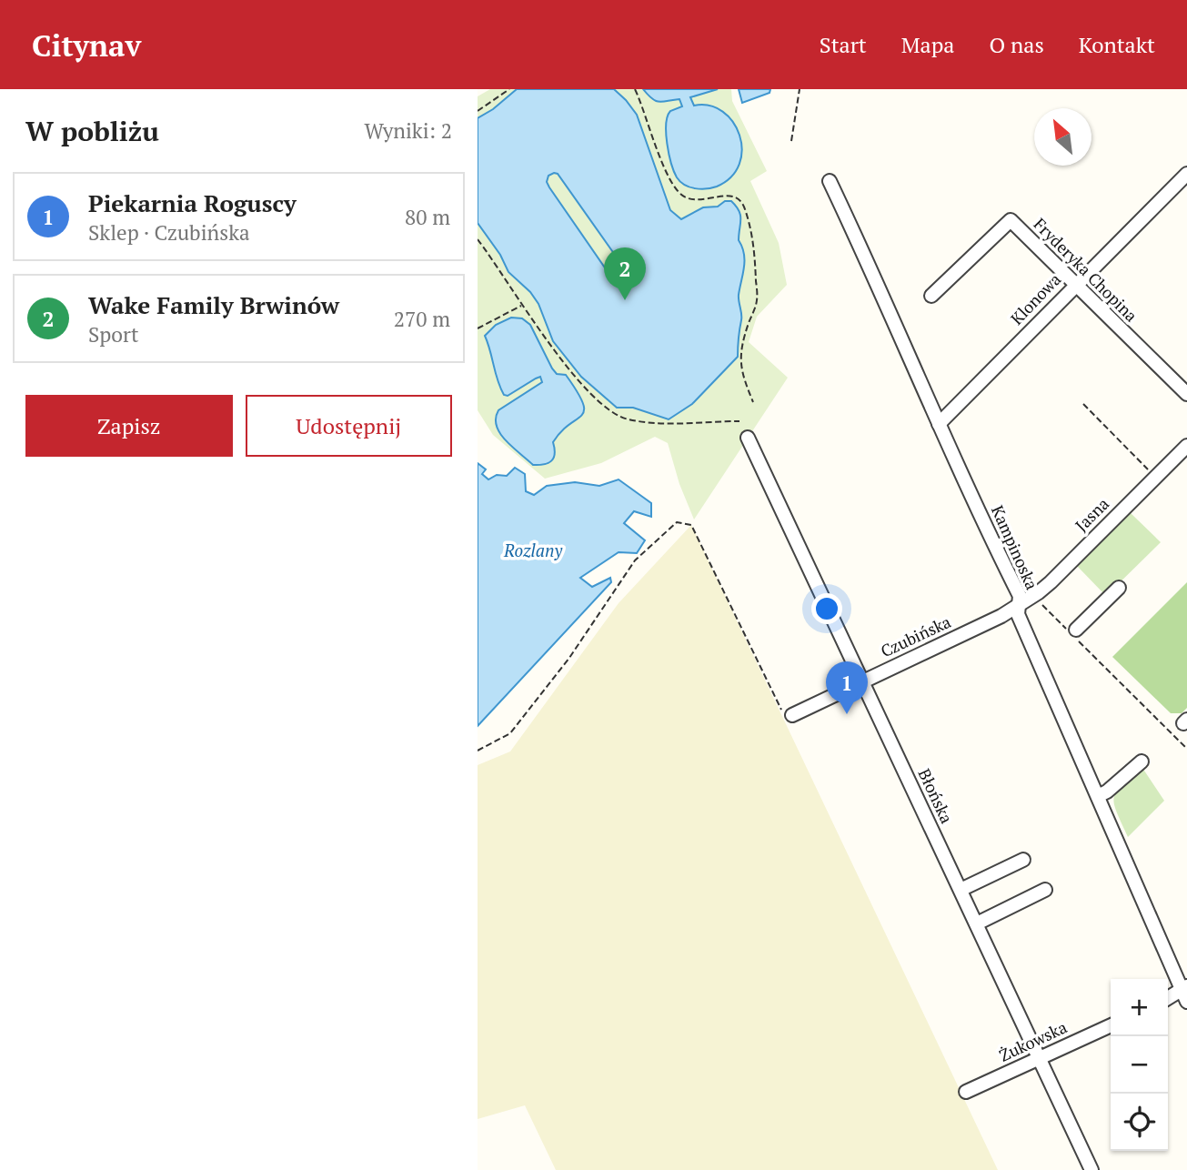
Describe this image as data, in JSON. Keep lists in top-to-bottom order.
{
  "streets": {
    "street": [
      "Fryderyka Chopina",
      "Klonowa",
      "Jasna",
      "Kampinoska",
      "Czubińska",
      "Błońska",
      "Żukowska"
    ]
  },
  "crossings": [
    ["Fryderyka Chopina", "Klonowa"],
    ["Klonowa", "Kampinoska"],
    ["Jasna", "Kampinoska"],
    ["Jasna", "Czubińska"],
    ["Kampinoska", "Czubińska"],
    ["Czubińska", "Błońska"],
    ["Błońska", "Żukowska"]
  ],
  "water": ["Rozlany"],
  "north": "top left",
  "page": {
    "header": "Citynav",
    "nav": [
      "Start",
      "Mapa",
      "O nas",
      "Kontakt"
    ],
    "heading": ["W pobliżu", "Wyniki: 2"],
    "list": [
      {
        "mark": "1",
        "name": "Piekarnia Roguscy",
        "note": "Sklep · Czubińska",
        "value": "80 m"
      },
      {
        "mark": "2",
        "name": "Wake Family Brwinów",
        "note": "Sport",
        "value": "270 m"
      }
    ],
    "pins": ["2", "1"],
    "buttons": ["Zapisz", "Udostępnij"],
    "map_buttons": ["+", "−"]
  }
}
